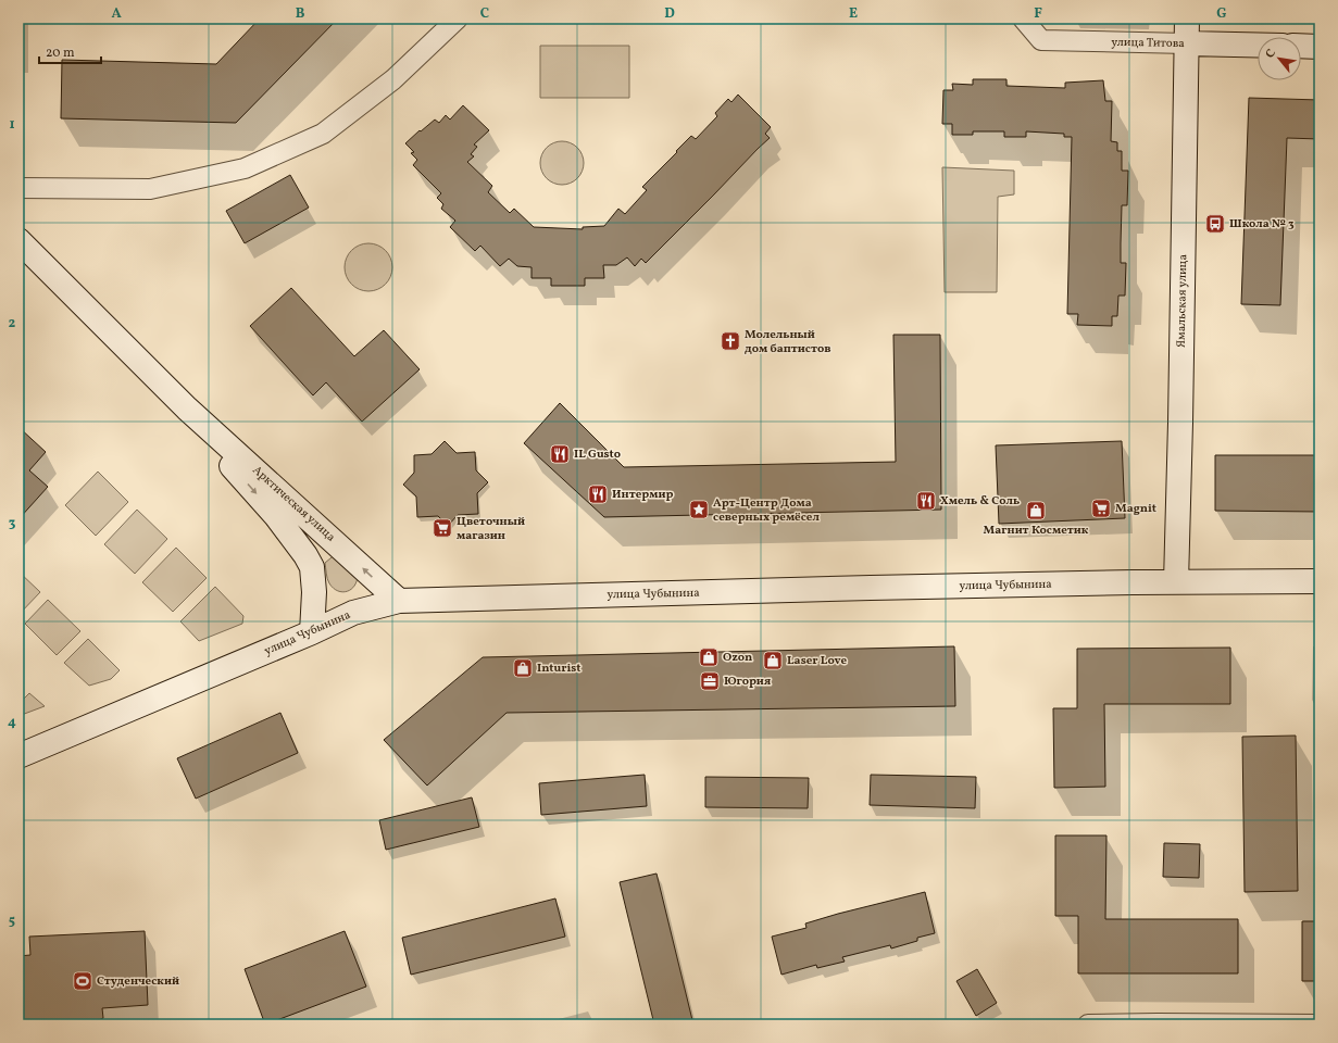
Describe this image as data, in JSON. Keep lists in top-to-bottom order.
{
  "streets": {
    "street": [
      "улица Титова",
      "Ямальская улица",
      "Арктическая улица",
      "улица Чубынина"
    ]
  },
  "crossings": [
    ["улица Титова", "Ямальская улица"],
    ["Ямальская улица", "улица Чубынина"],
    ["Арктическая улица", "улица Чубынина"]
  ],
  "places": {
    "bus stop": ["Школа № 3"],
    "church": ["Молельный дом баптистов"],
    "restaurant": ["IL Gusto", "Интермир", "Хмель & Соль"],
    "supermarket": ["Magnit", "Цветочный магазин"],
    "place": ["Арт-Центр Дома северных ремёсел"],
    "shop": [
      "Магнит Косметик",
      "Ozon",
      "Laser Love",
      "Inturist"
    ],
    "office": ["Югория"],
    "sports": ["Студенческий"]
  },
  "scale_bar": "20 m",
  "north": "top left",
  "grid": {
    "columns": [
      "A",
      "B",
      "C",
      "D",
      "E",
      "F",
      "G"
    ],
    "rows": [
      "1",
      "2",
      "3",
      "4",
      "5"
    ]
  }
}
